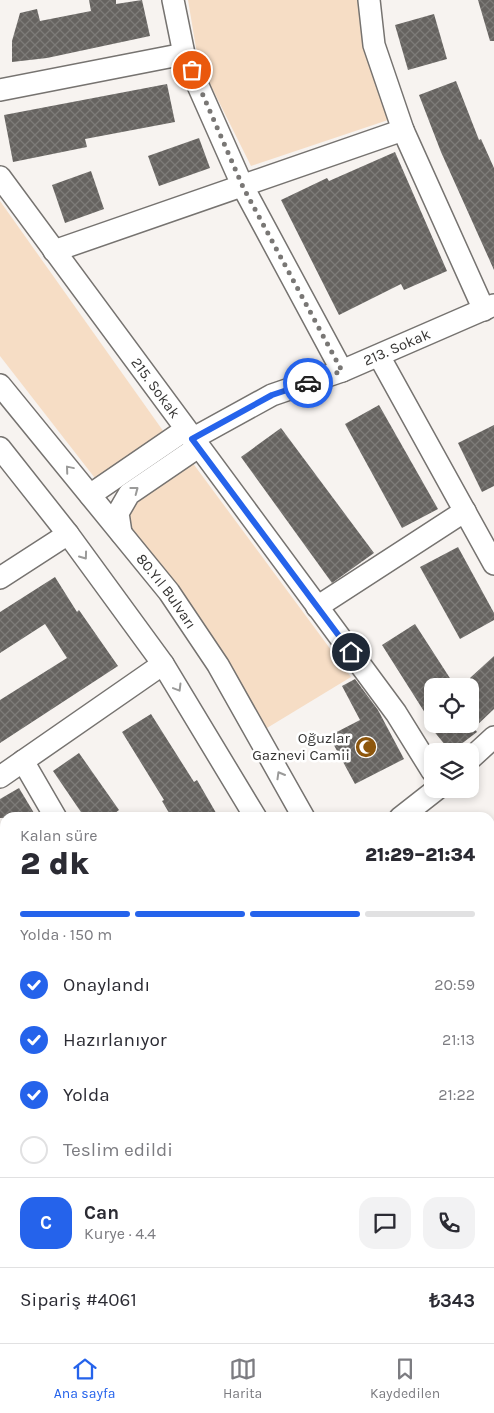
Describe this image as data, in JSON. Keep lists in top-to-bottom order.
{
  "streets": {
    "street": ["213. Sokak", "215. Sokak", "80.Yıl Bulvarı"]
  },
  "crossings": [
    ["213. Sokak", "215. Sokak"],
    ["213. Sokak", "80.Yıl Bulvarı"]
  ],
  "places": {
    "mosque": ["Oğuzlar Gaznevi Camii"]
  },
  "page": {
    "heading": ["2 dk", "Kalan süre", "21:29–21:34"],
    "panel": [
      "Can",
      "Kurye · 4.4",
      "Sipariş #4061",
      "₺343"
    ],
    "bar": "Yolda · 150 m",
    "list": [
      ["Onaylandı", "20:59"],
      ["Hazırlanıyor", "21:13"],
      ["Yolda", "21:22"],
      "Teslim edildi"
    ],
    "round": "C",
    "tabs": ["Ana sayfa", "Harita", "Kaydedilen"]
  }
}
